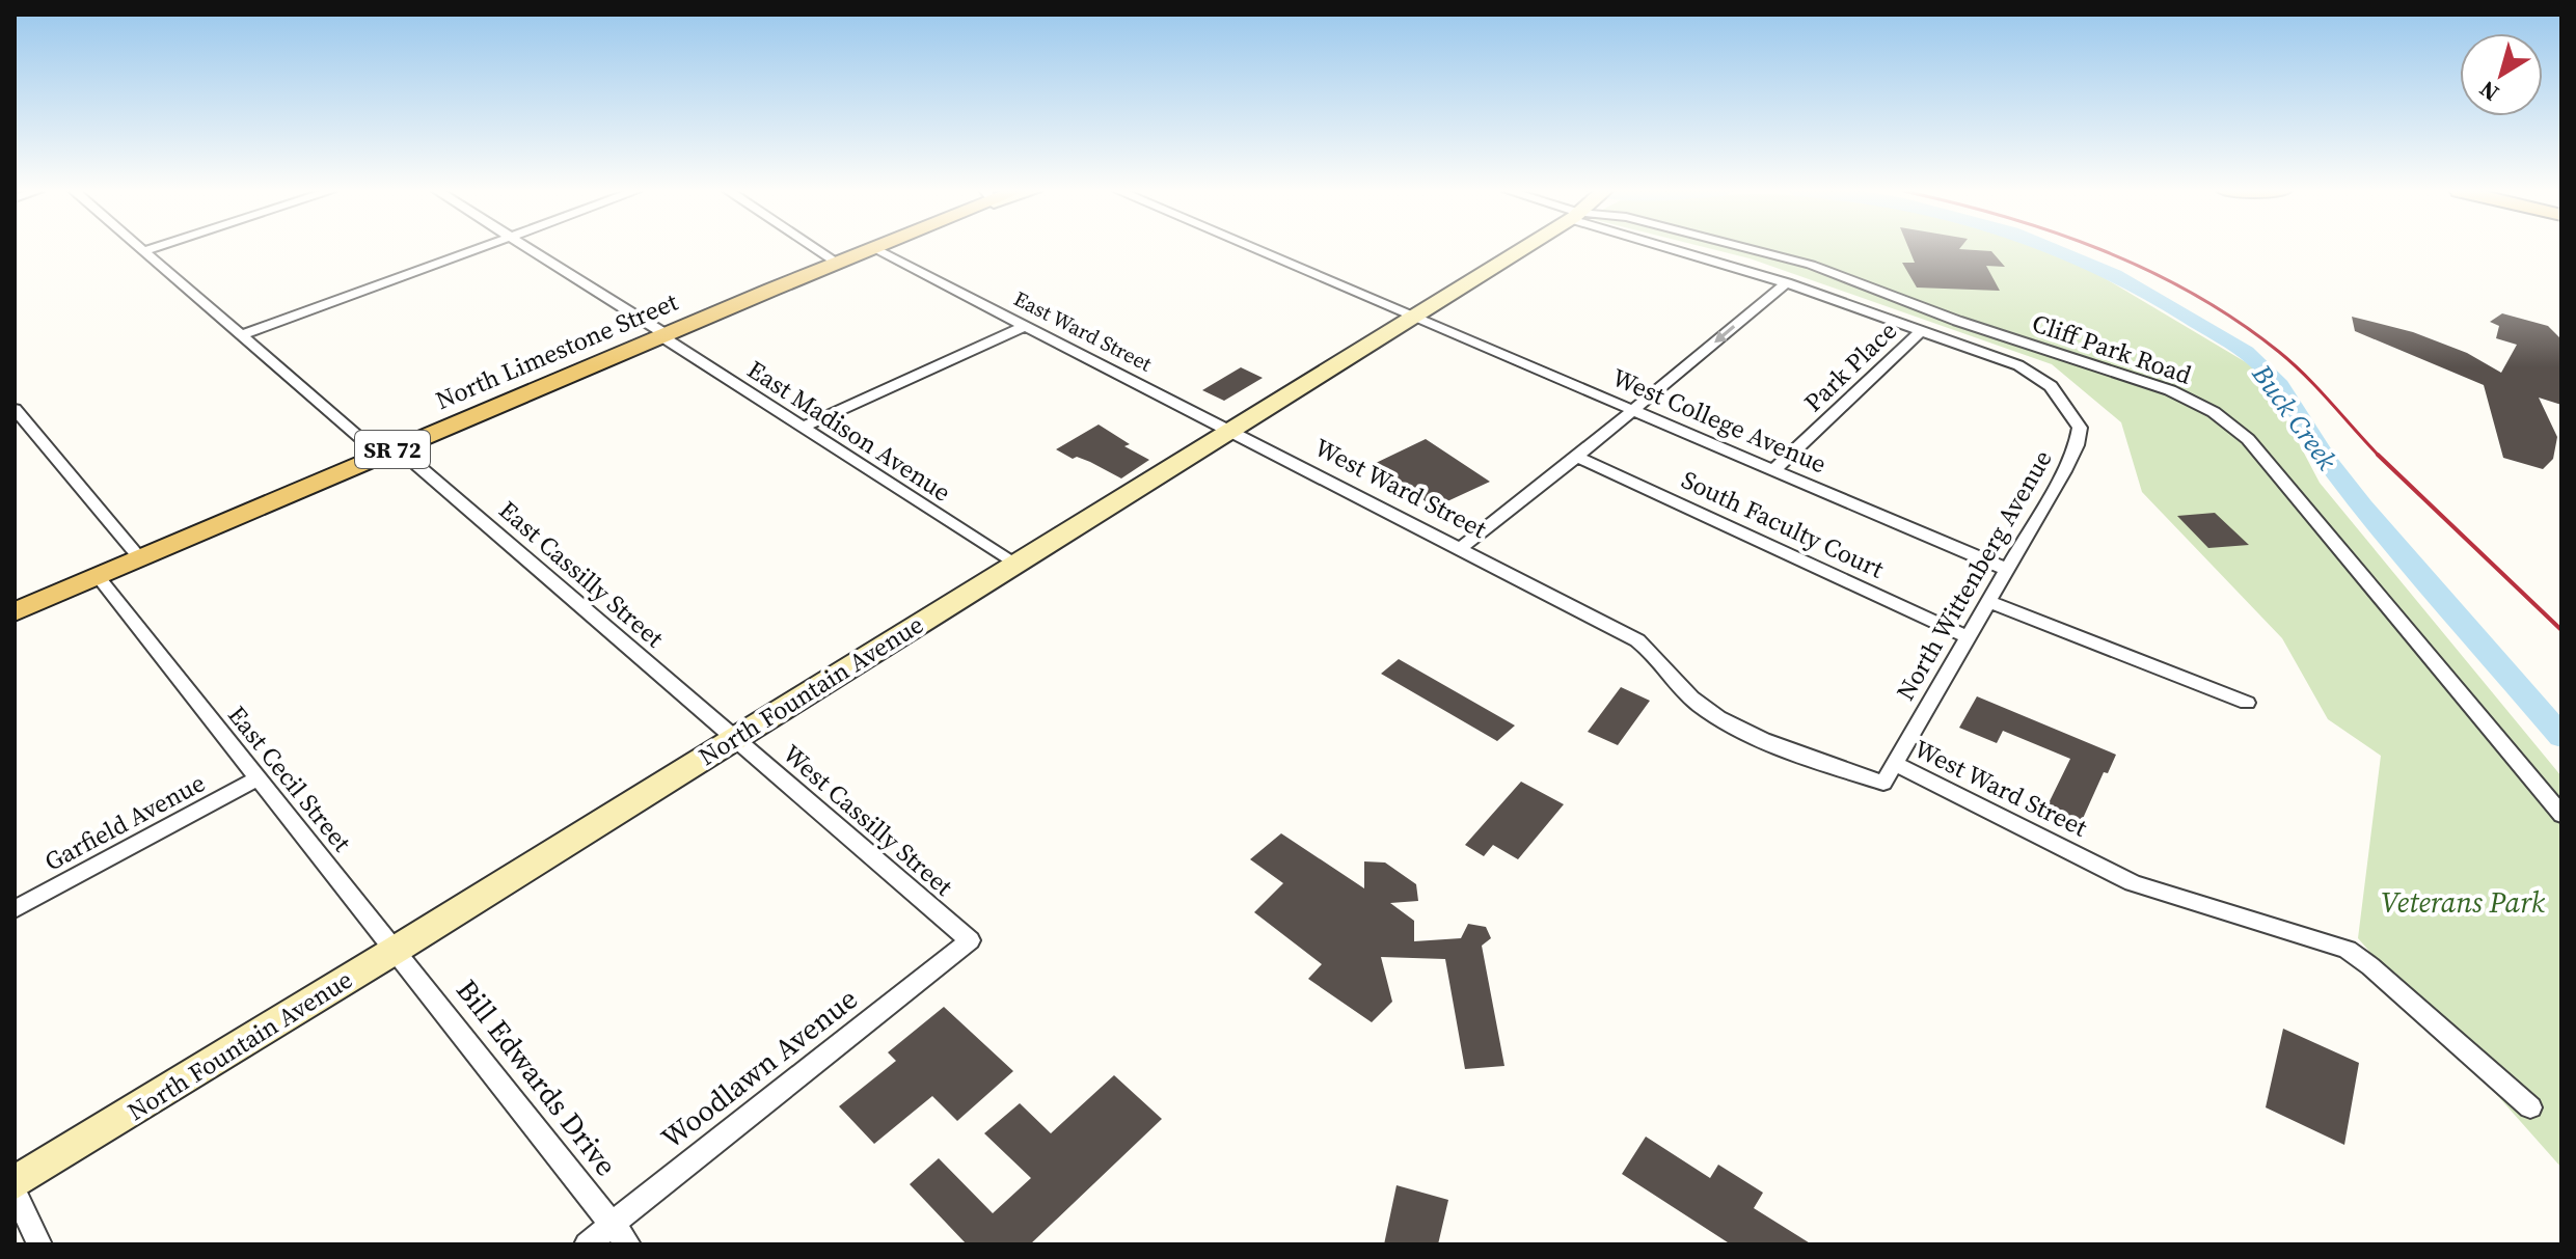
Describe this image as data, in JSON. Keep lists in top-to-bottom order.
{
  "streets": {
    "main road": ["North Limestone Street", "SR 72"],
    "street": [
      "East Ward Street",
      "Cliff Park Road",
      "Park Place",
      "West College Avenue",
      "East Madison Avenue",
      "West Ward Street",
      "South Faculty Court",
      "East Cassilly Street",
      "North Wittenberg Avenue",
      "North Fountain Avenue",
      "East Cecil Street",
      "West Cassilly Street",
      "Garfield Avenue",
      "Woodlawn Avenue",
      "Bill Edwards Drive"
    ]
  },
  "crossings": [
    ["East Ward Street", "West Ward Street"],
    ["East Ward Street", "North Fountain Avenue"],
    ["North Limestone Street", "East Madison Avenue"],
    ["North Limestone Street", "East Cassilly Street"],
    ["North Limestone Street", "East Cecil Street"],
    ["Park Place", "West College Avenue"],
    ["Park Place", "North Wittenberg Avenue"],
    ["West College Avenue", "North Wittenberg Avenue"],
    ["West College Avenue", "North Fountain Avenue"],
    ["East Madison Avenue", "North Fountain Avenue"],
    ["West Ward Street", "North Wittenberg Avenue"],
    ["West Ward Street", "North Fountain Avenue"],
    ["South Faculty Court", "North Wittenberg Avenue"],
    ["East Cassilly Street", "North Fountain Avenue"],
    ["East Cassilly Street", "West Cassilly Street"],
    ["North Fountain Avenue", "East Cecil Street"],
    ["North Fountain Avenue", "West Cassilly Street"],
    ["North Fountain Avenue", "Bill Edwards Drive"],
    ["East Cecil Street", "Garfield Avenue"],
    ["East Cecil Street", "Bill Edwards Drive"],
    ["West Cassilly Street", "Woodlawn Avenue"],
    ["Woodlawn Avenue", "Bill Edwards Drive"]
  ],
  "water": ["Buck Creek"],
  "parks": ["Veterans Park"],
  "north": "bottom left"
}
